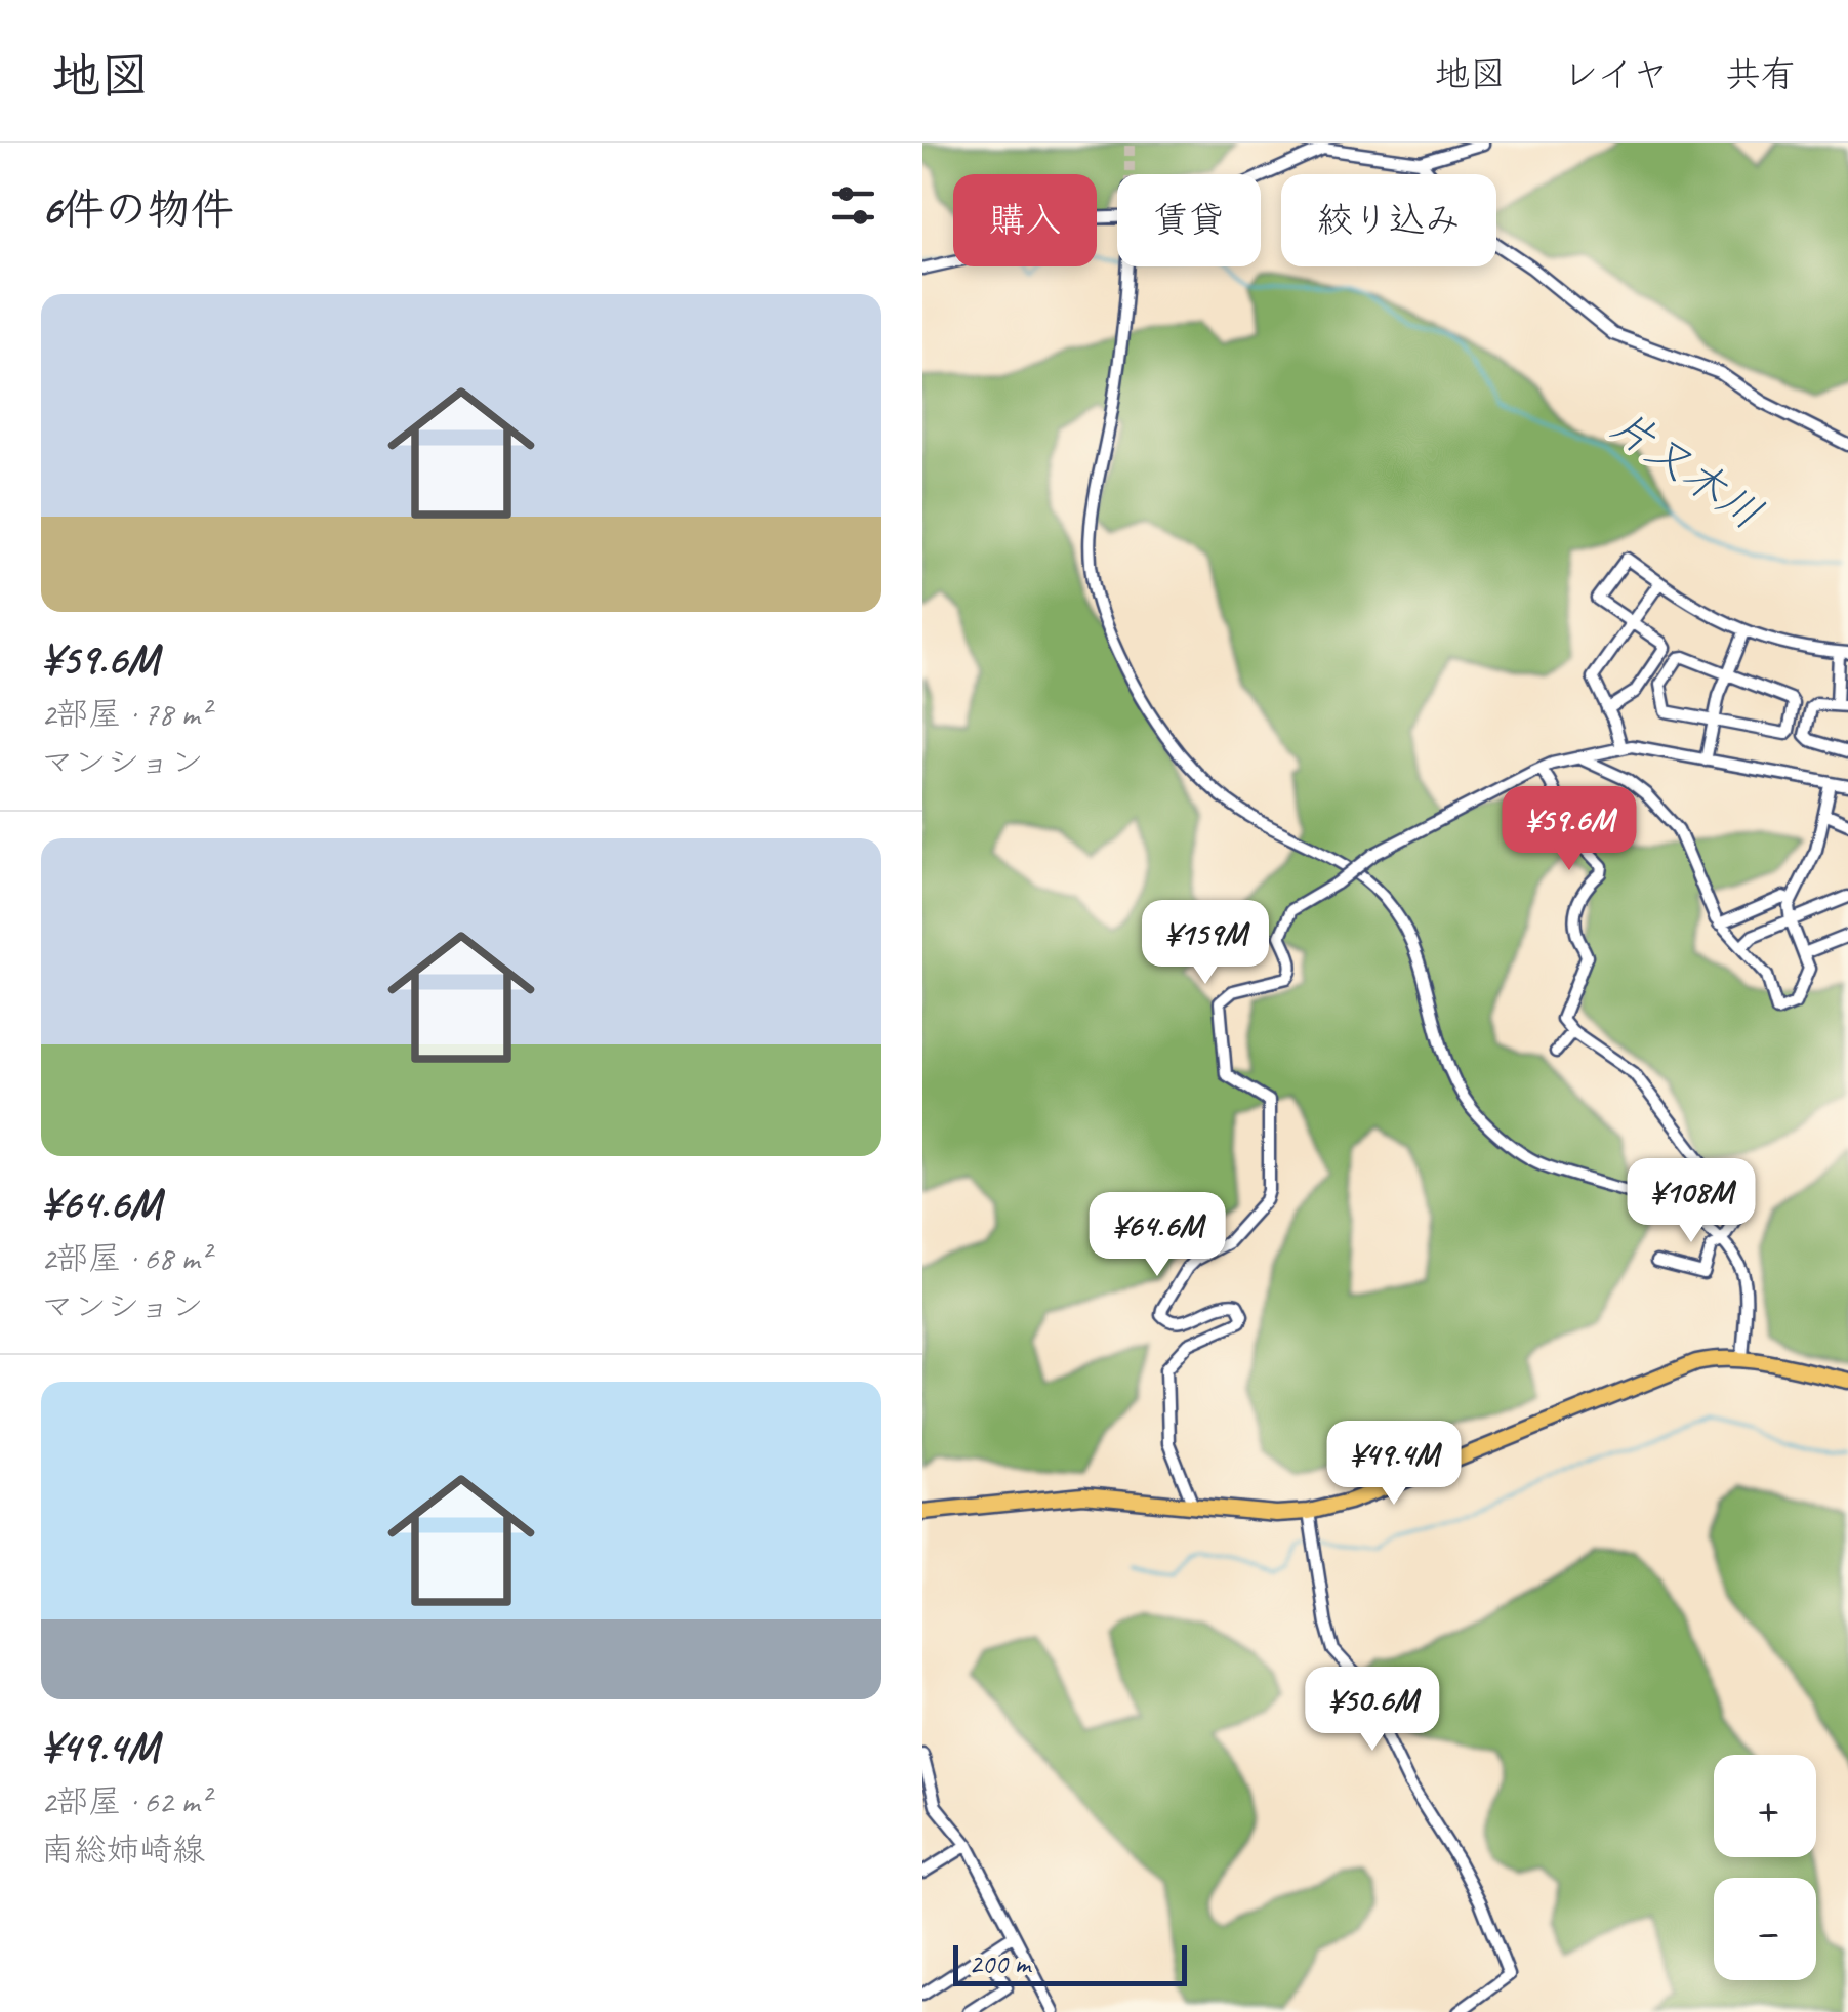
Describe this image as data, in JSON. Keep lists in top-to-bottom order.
{
  "water": ["片又木川"],
  "scale_bar": "200 m",
  "page": {
    "header": "地図",
    "nav": ["地図", "レイヤ", "共有"],
    "heading": "6件の物件",
    "chip": ["購入", "賃貸", "絞り込み"],
    "list": [
      {
        "name": "¥59.6M",
        "note": "2部屋 · 78 m² · マンション"
      },
      {
        "name": "¥64.6M",
        "note": "2部屋 · 68 m² · マンション"
      },
      {
        "name": "¥49.4M",
        "note": "2部屋 · 62 m² · 南総姉崎線"
      }
    ],
    "price": [
      "¥59.6M",
      "¥159M",
      "¥108M",
      "¥64.6M",
      "¥49.4M",
      "¥50.6M"
    ],
    "map_buttons": ["+", "−"],
    "scale": "200 m"
  }
}
